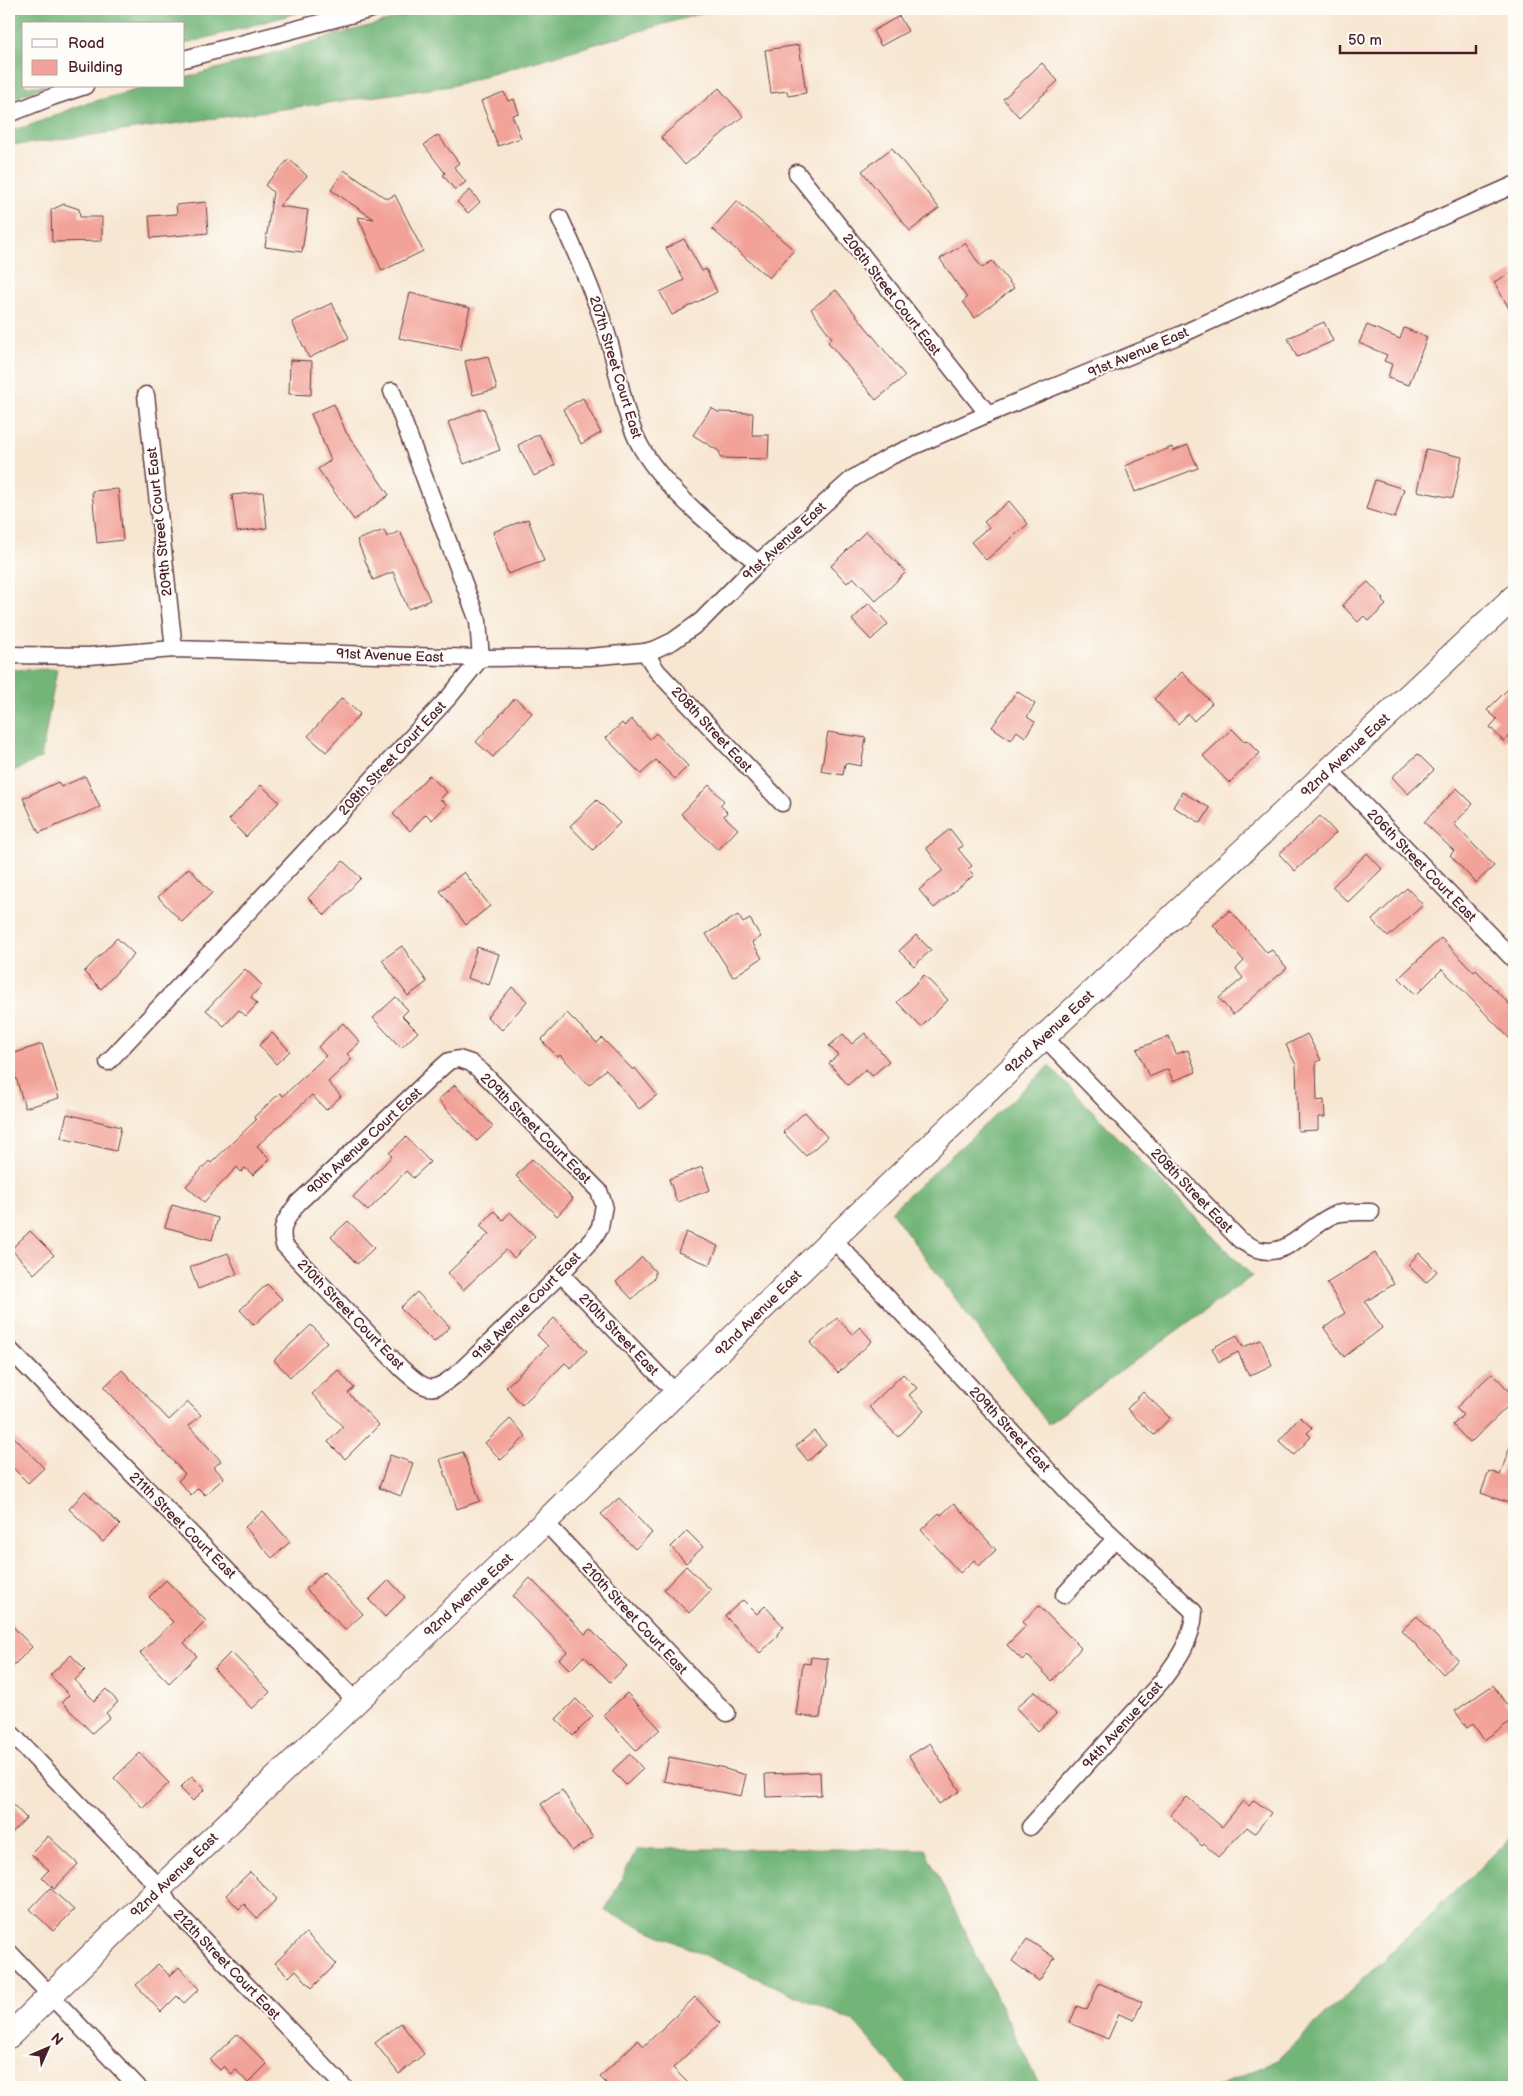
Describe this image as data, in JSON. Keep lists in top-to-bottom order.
{
  "streets": {
    "street": [
      "206th Street Court East",
      "91st Avenue East",
      "207th Street Court East",
      "209th Street Court East",
      "208th Street East",
      "92nd Avenue East",
      "208th Street Court East",
      "90th Avenue Court East",
      "91st Avenue Court East",
      "210th Street Court East",
      "210th Street East",
      "209th Street East",
      "211th Street Court East",
      "94th Avenue East",
      "212th Street Court East"
    ]
  },
  "crossings": [
    ["206th Street Court East", "91st Avenue East"],
    ["206th Street Court East", "92nd Avenue East"],
    ["91st Avenue East", "207th Street Court East"],
    ["91st Avenue East", "209th Street Court East"],
    ["91st Avenue East", "208th Street East"],
    ["91st Avenue East", "208th Street Court East"],
    ["209th Street Court East", "90th Avenue Court East"],
    ["209th Street Court East", "91st Avenue Court East"],
    ["208th Street East", "92nd Avenue East"],
    ["92nd Avenue East", "210th Street Court East"],
    ["92nd Avenue East", "210th Street East"],
    ["92nd Avenue East", "209th Street East"],
    ["92nd Avenue East", "211th Street Court East"],
    ["92nd Avenue East", "212th Street Court East"],
    ["90th Avenue Court East", "210th Street Court East"],
    ["91st Avenue Court East", "210th Street Court East"],
    ["91st Avenue Court East", "210th Street East"],
    ["209th Street East", "94th Avenue East"]
  ],
  "legend": ["Road", "Building"],
  "scale_bar": "50 m",
  "north": "top right"
}
